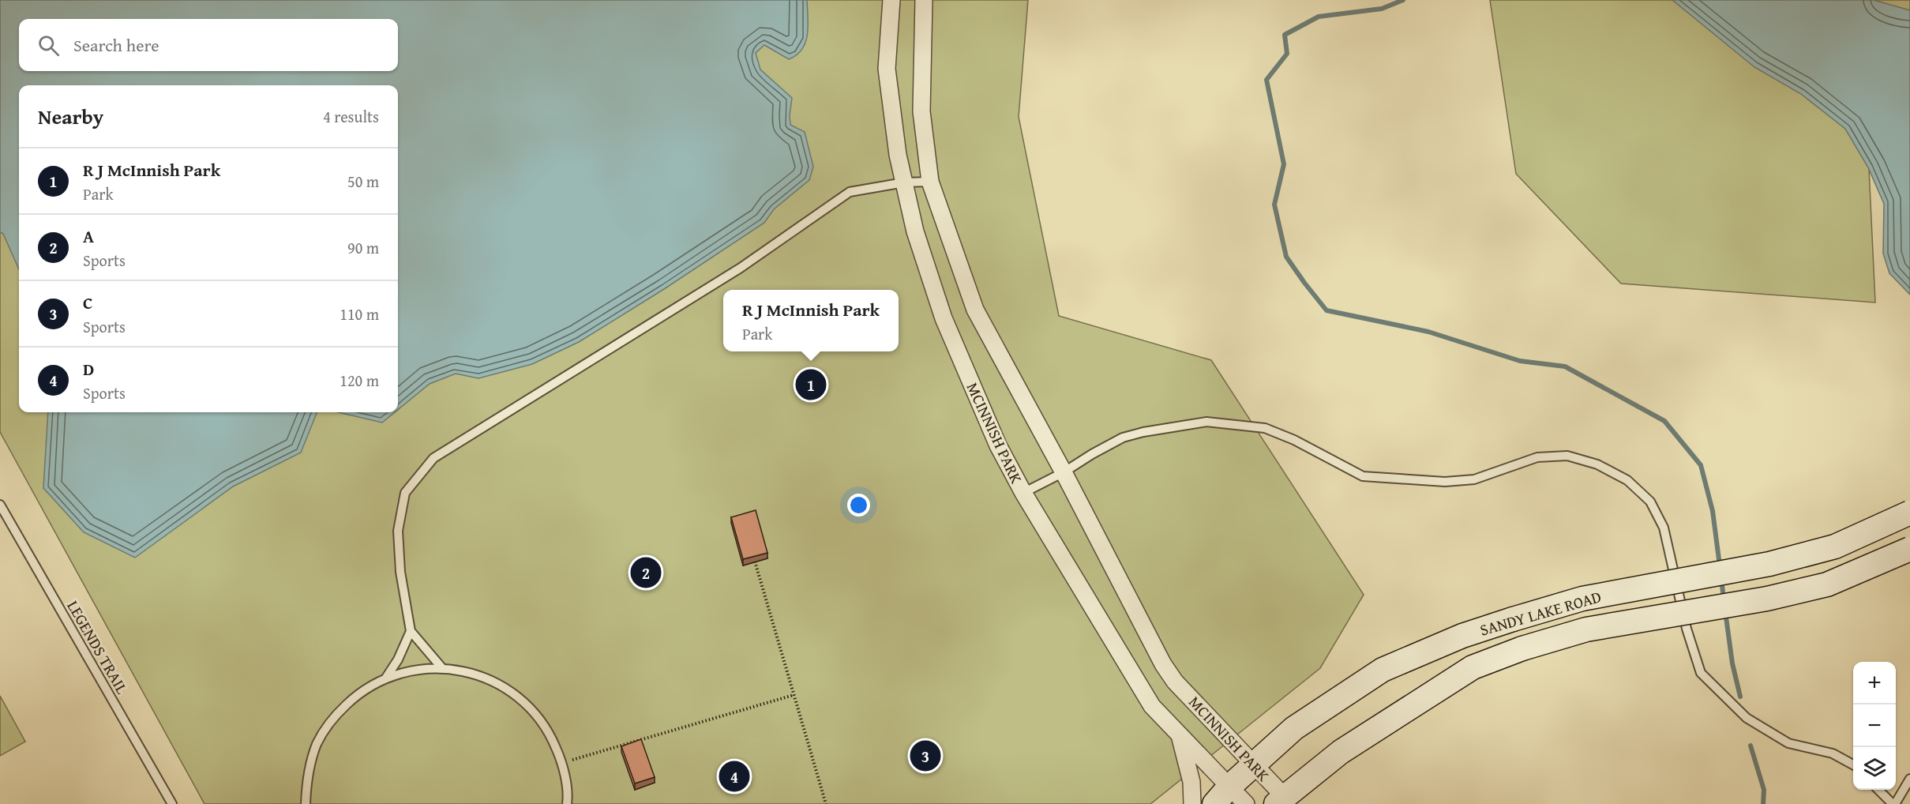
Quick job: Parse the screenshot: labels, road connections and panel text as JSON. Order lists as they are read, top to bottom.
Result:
{
  "streets": {
    "main road": ["SANDY LAKE ROAD"],
    "street": ["MCINNISH PARK"],
    "lane": ["LEGENDS TRAIL"]
  },
  "crossings": [
    ["MCINNISH PARK", "SANDY LAKE ROAD"]
  ],
  "page": {
    "search": "Search here",
    "heading": ["Nearby", "4 results"],
    "list": [
      {
        "mark": "1",
        "name": "R J McInnish Park",
        "note": "Park",
        "value": "50 m"
      },
      {
        "mark": "2",
        "name": "A",
        "note": "Sports",
        "value": "90 m"
      },
      {
        "mark": "3",
        "name": "C",
        "note": "Sports",
        "value": "110 m"
      },
      {
        "mark": "4",
        "name": "D",
        "note": "Sports",
        "value": "120 m"
      }
    ],
    "popup": ["R J McInnish Park", "Park"],
    "pins": [
      "1",
      "2",
      "3",
      "4"
    ],
    "map_buttons": ["+", "−"]
  }
}
